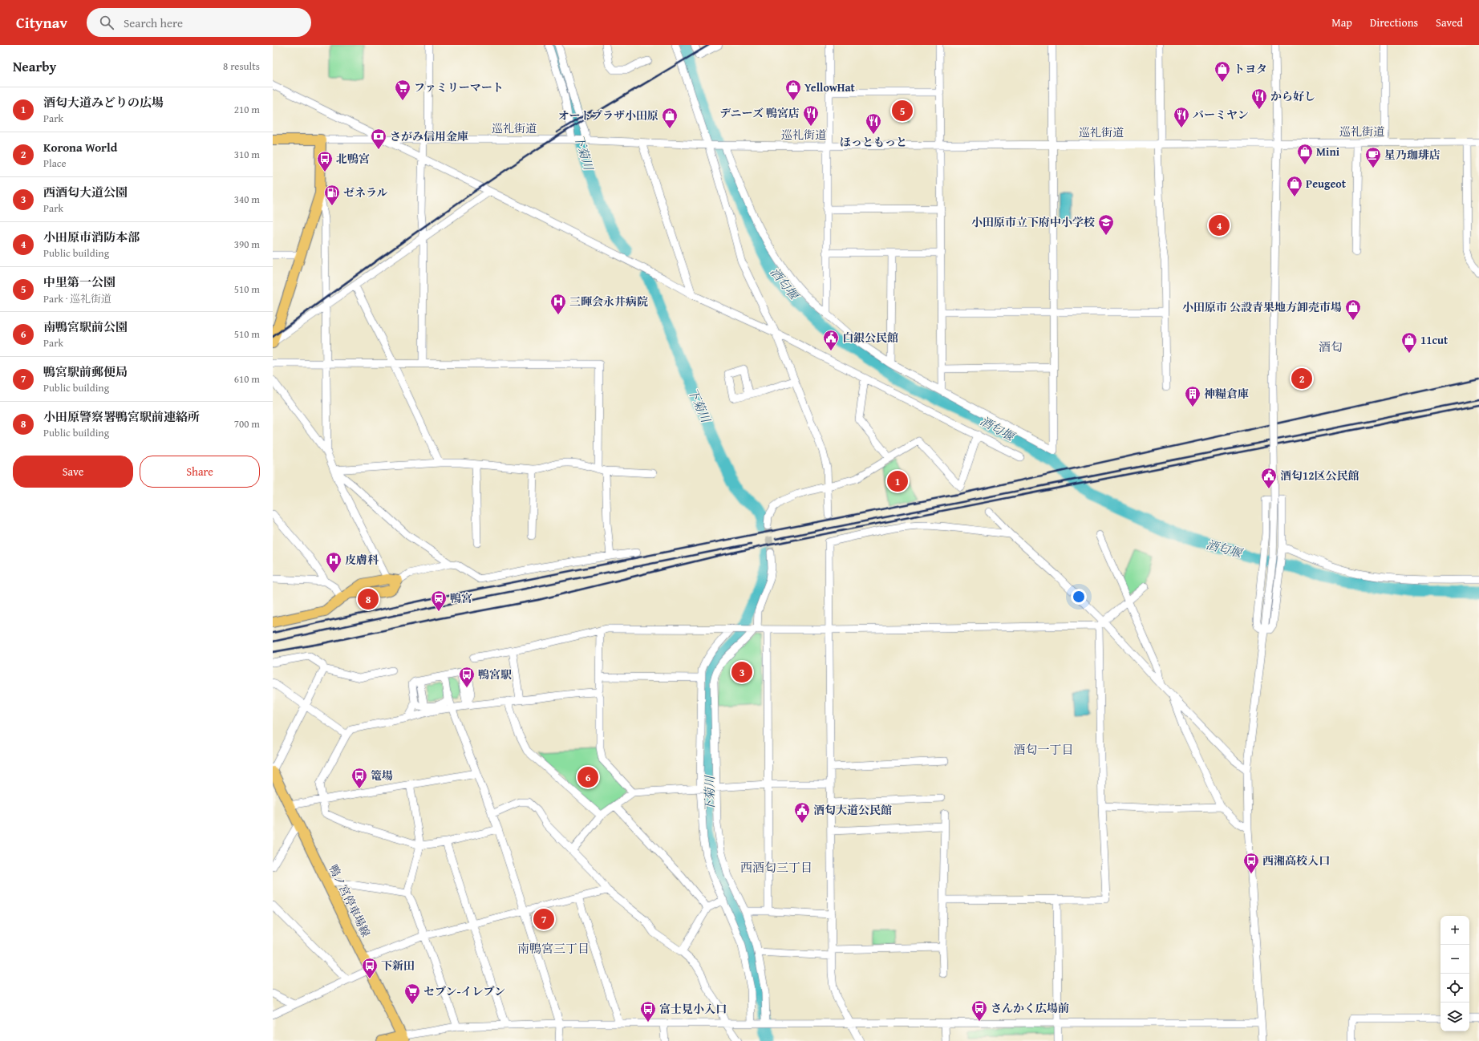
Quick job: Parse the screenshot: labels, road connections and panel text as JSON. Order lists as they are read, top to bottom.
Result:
{
  "streets": {
    "main road": ["鴨ノ宮停車場線"],
    "street": ["巡礼街道"]
  },
  "districts": [
    "酒匂",
    "酒匂一丁目",
    "西酒匂三丁目",
    "南鴨宮三丁目"
  ],
  "water": ["下菊川", "酒匂堰"],
  "places": {
    "shop": [
      "トヨタ",
      "YellowHat",
      "オートプラザ小田原",
      "Mini",
      "Peugeot",
      "小田原市 公設青果地方卸売市場",
      "11cut"
    ],
    "supermarket": ["ファミリーマート", "セブン-イレブン"],
    "restaurant": [
      "から好し",
      "デニーズ 鴨宮店",
      "バーミヤン",
      "ほっともっと"
    ],
    "bank": ["さがみ信用金庫"],
    "cafe": ["星乃珈琲店"],
    "bus stop": [
      "北鴨宮",
      "鴨宮駅",
      "篭場",
      "西湘高校入口",
      "下新田",
      "さんかく広場前",
      "富士見小入口"
    ],
    "fuel station": ["ゼネラル"],
    "school or university": ["小田原市立下府中小学校"],
    "hospital": ["三暉会永井病院", "皮膚科"],
    "public building": ["白銀公民館", "酒匂12区公民館", "酒匂大道公民館"],
    "building": ["神糧倉庫"],
    "station": ["鴨宮"]
  },
  "page": {
    "header": "Citynav",
    "search": "Search here",
    "nav": ["Map", "Directions", "Saved"],
    "heading": ["Nearby", "8 results"],
    "list": [
      {
        "mark": "1",
        "name": "酒匂大道みどりの広場",
        "note": "Park",
        "value": "210 m"
      },
      {
        "mark": "2",
        "name": "Korona World",
        "note": "Place",
        "value": "310 m"
      },
      {
        "mark": "3",
        "name": "西酒匂大道公園",
        "note": "Park",
        "value": "340 m"
      },
      {
        "mark": "4",
        "name": "小田原市消防本部",
        "note": "Public building",
        "value": "390 m"
      },
      {
        "mark": "5",
        "name": "中里第一公園",
        "note": "Park · 巡礼街道",
        "value": "510 m"
      },
      {
        "mark": "6",
        "name": "南鴨宮駅前公園",
        "note": "Park",
        "value": "510 m"
      },
      {
        "mark": "7",
        "name": "鴨宮駅前郵便局",
        "note": "Public building",
        "value": "610 m"
      },
      {
        "mark": "8",
        "name": "小田原警察署鴨宮駅前連絡所",
        "note": "Public building",
        "value": "700 m"
      }
    ],
    "pins": [
      "5",
      "4",
      "2",
      "1",
      "8",
      "3",
      "6",
      "7"
    ],
    "buttons": ["Save", "Share"],
    "map_buttons": ["+", "−"]
  }
}
